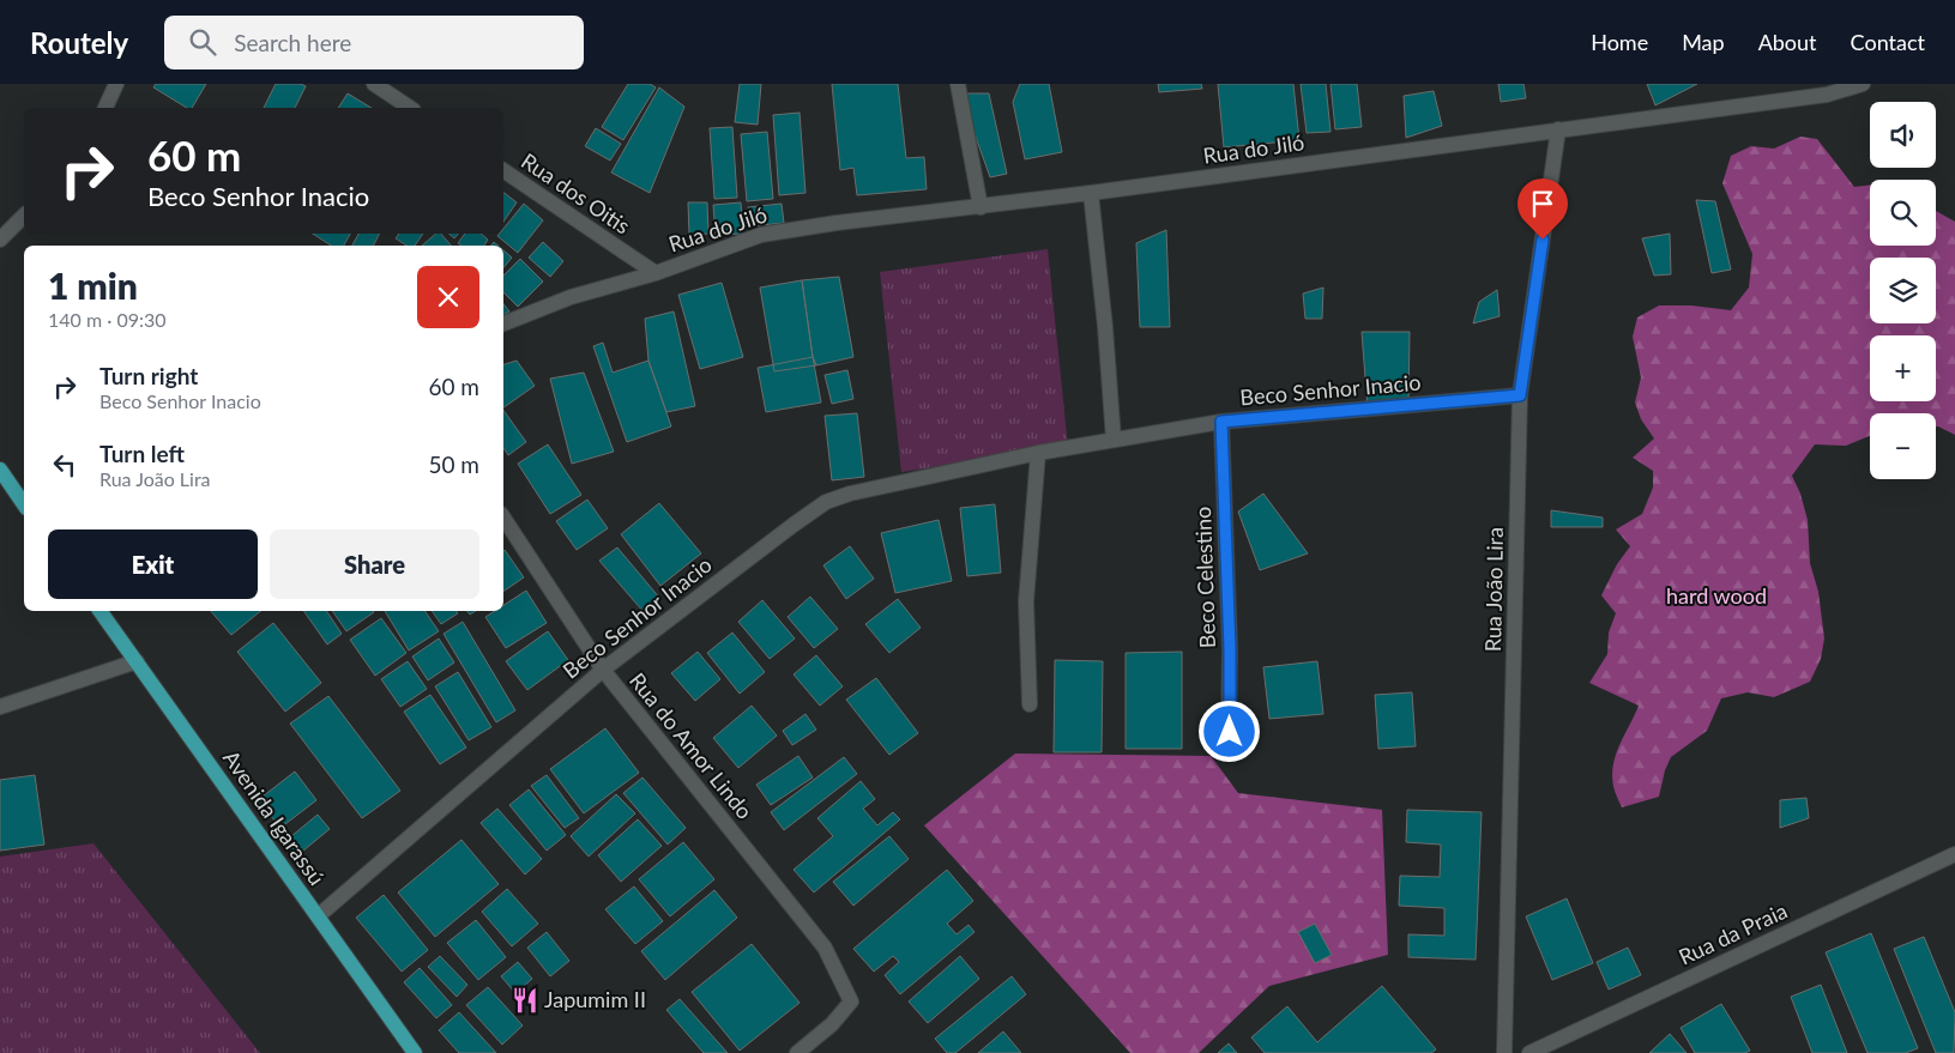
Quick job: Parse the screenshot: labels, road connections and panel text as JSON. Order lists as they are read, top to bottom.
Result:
{
  "streets": {
    "main road": ["Avenida Igarassú"],
    "street": [
      "Rua do Jiló",
      "Rua dos Oitis",
      "Beco Senhor Inacio",
      "Beco Celestino",
      "Rua João Lira",
      "Rua do Amor Lindo",
      "Rua da Praia"
    ]
  },
  "crossings": [
    ["Rua do Jiló", "Rua dos Oitis"],
    ["Rua do Jiló", "Rua João Lira"],
    ["Beco Senhor Inacio", "Beco Celestino"],
    ["Beco Senhor Inacio", "Rua João Lira"],
    ["Beco Senhor Inacio", "Rua do Amor Lindo"],
    ["Beco Senhor Inacio", "Avenida Igarassú"]
  ],
  "parks": ["hard wood"],
  "places": {
    "restaurant": ["Japumim II"]
  },
  "page": {
    "header": "Routely",
    "search": "Search here",
    "nav": [
      "Home",
      "Map",
      "About",
      "Contact"
    ],
    "map_buttons": ["+", "−"],
    "turn": ["60 m", "Beco Senhor Inacio"],
    "heading": ["1 min", "140 m · 09:30"],
    "list": [
      {
        "name": "Turn right",
        "note": "Beco Senhor Inacio",
        "value": "60 m"
      },
      {
        "name": "Turn left",
        "note": "Rua João Lira",
        "value": "50 m"
      }
    ],
    "buttons": ["Exit", "Share"]
  }
}
